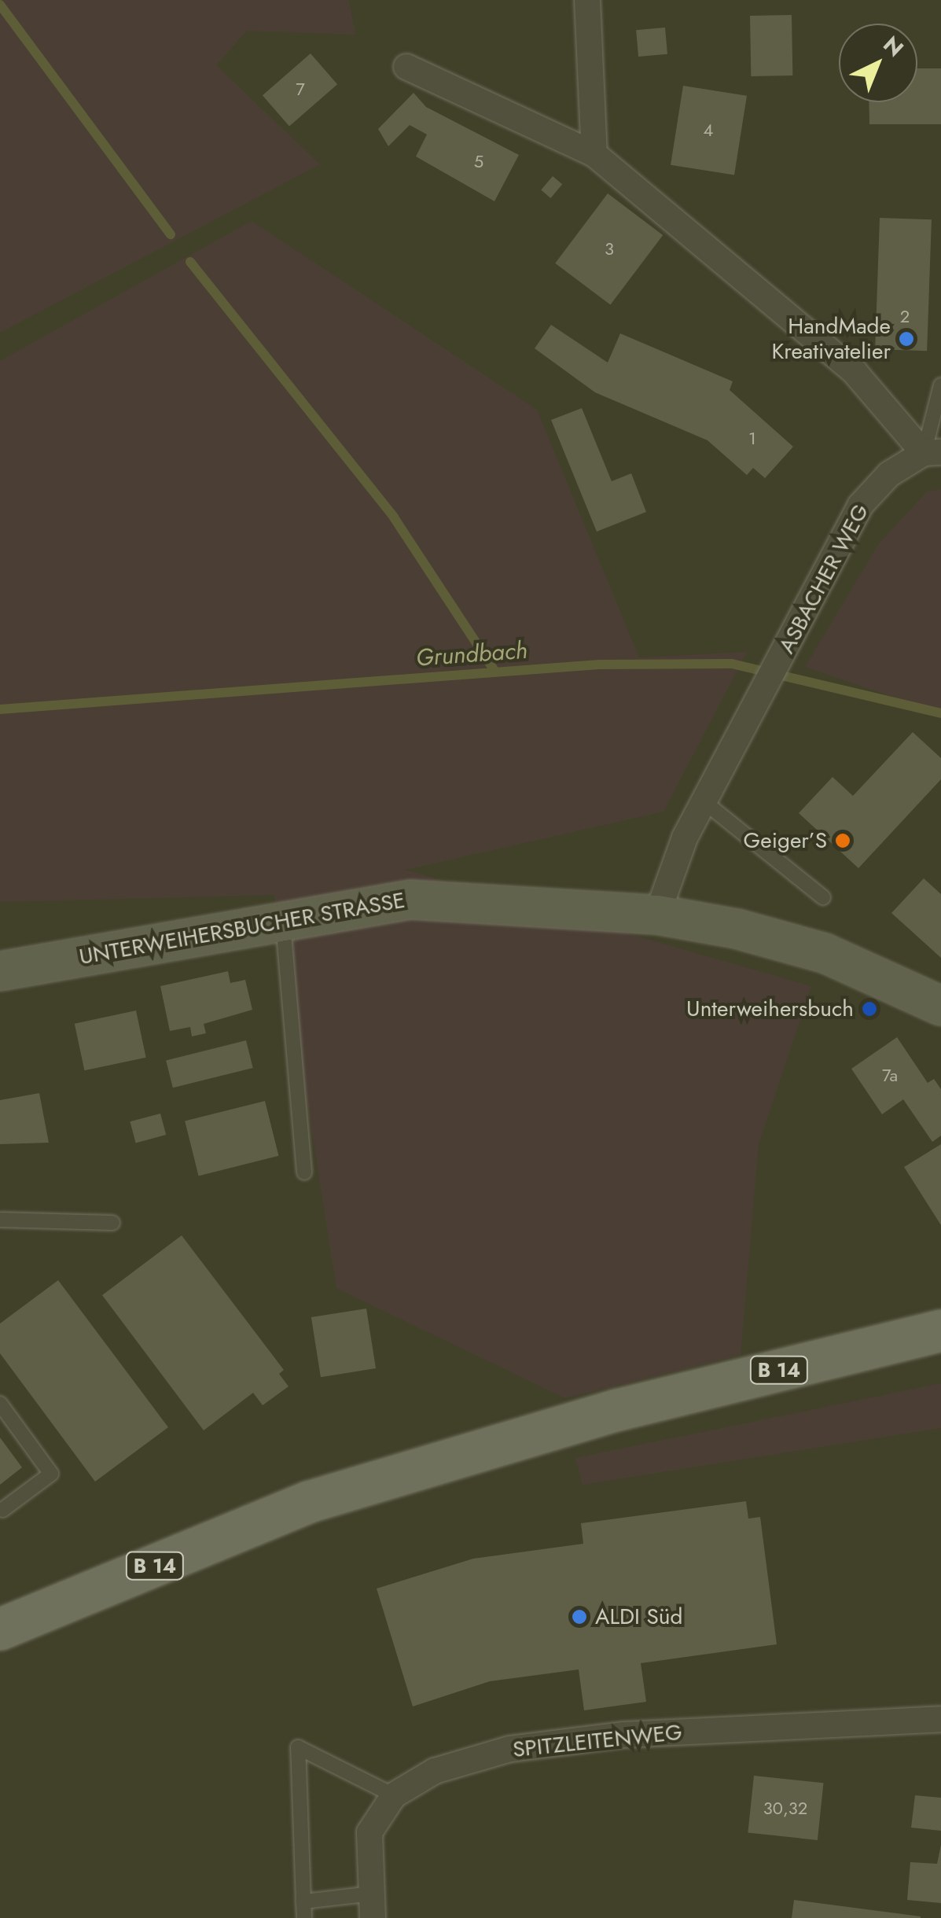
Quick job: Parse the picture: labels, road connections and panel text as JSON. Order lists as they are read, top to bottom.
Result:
{
  "streets": {
    "main road": ["B 14"],
    "street": ["ASBACHER WEG", "UNTERWEIHERSBUCHER STRASSE", "SPITZLEITENWEG"]
  },
  "crossings": [
    ["ASBACHER WEG", "UNTERWEIHERSBUCHER STRASSE"]
  ],
  "water": ["Grundbach"],
  "places": [
    "HandMade Kreativatelier",
    "Geiger’S",
    "Unterweihersbuch",
    "ALDI Süd"
  ],
  "house_numbers": [
    "7",
    "4",
    "5",
    "3",
    "2",
    "1",
    "7a",
    "30,32"
  ],
  "north": "top right"
}
